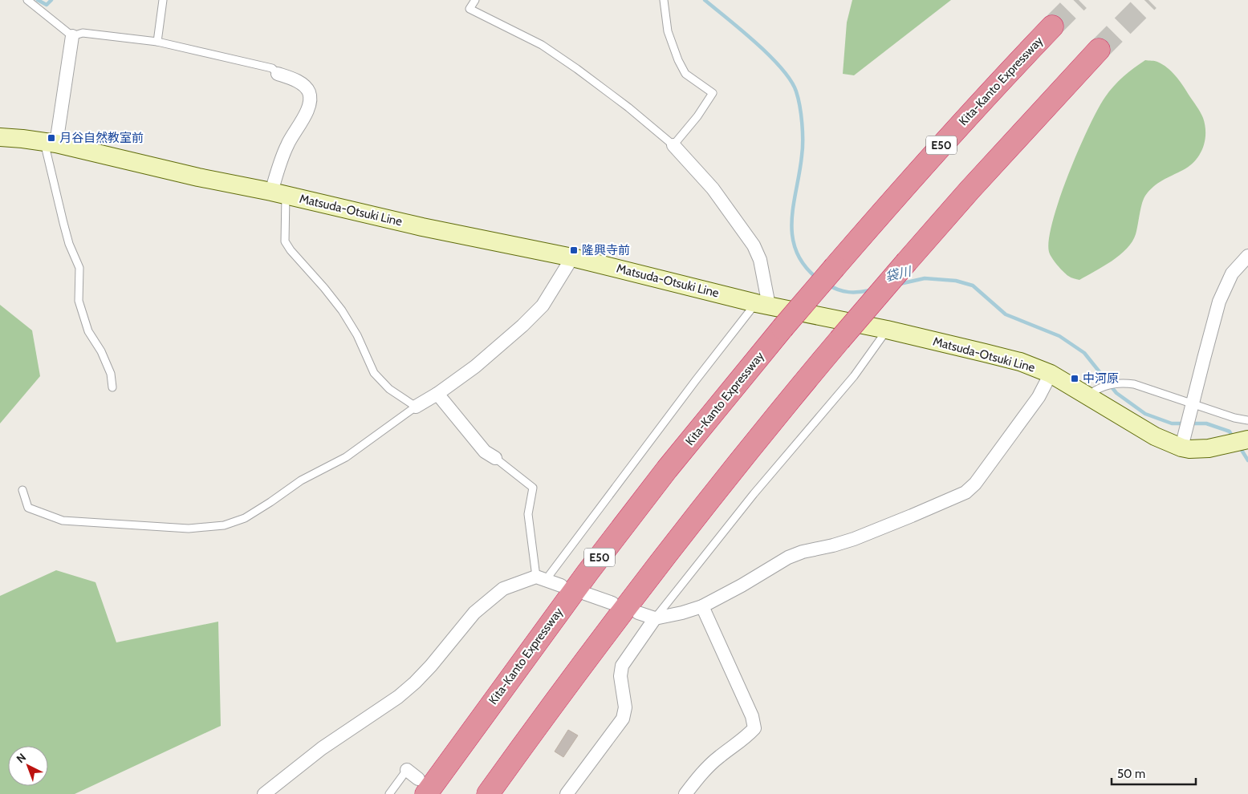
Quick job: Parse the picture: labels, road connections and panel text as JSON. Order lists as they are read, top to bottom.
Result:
{
  "streets": {
    "highway": ["Kita-Kanto Expressway", "E50"],
    "main road": ["Matsuda-Otsuki Line"]
  },
  "water": ["袋川"],
  "places": {
    "transit": ["月谷自然教室前", "隆興寺前", "中河原"]
  },
  "scale_bar": "50 m",
  "north": "top left"
}
